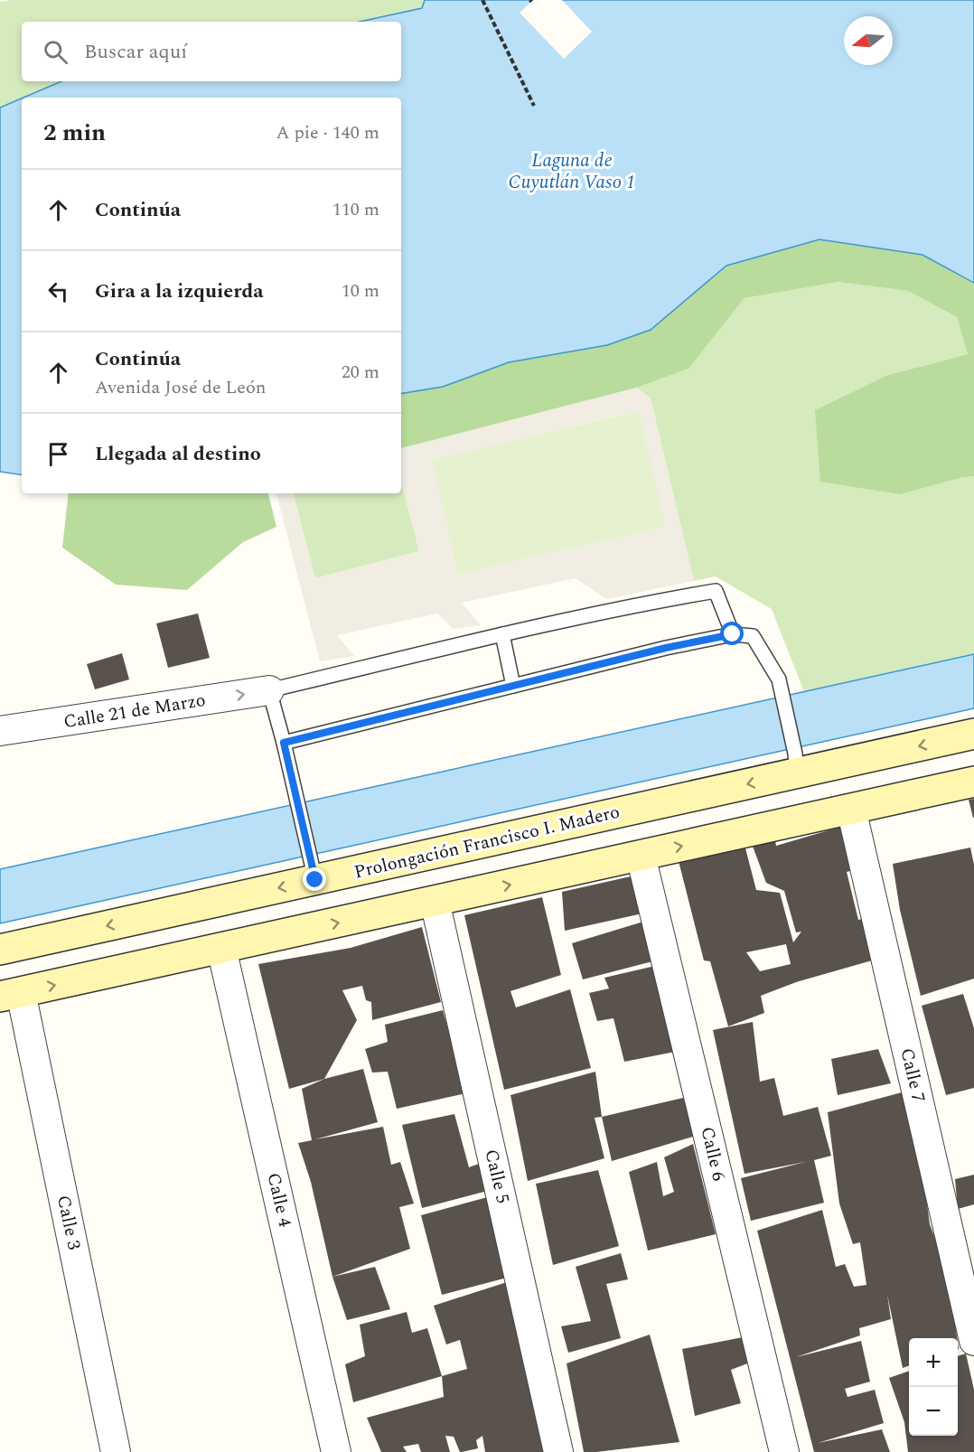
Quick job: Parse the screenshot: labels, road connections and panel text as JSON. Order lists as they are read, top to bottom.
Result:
{
  "streets": {
    "street": [
      "Calle 21 de Marzo",
      "Prolongación Francisco I. Madero",
      "Calle 7",
      "Calle 6",
      "Calle 5",
      "Calle 4",
      "Calle 3"
    ]
  },
  "water": ["Laguna de Cuyutlán Vaso 1"],
  "north": "left",
  "page": {
    "search": "Buscar aquí",
    "heading": ["2 min", "A pie · 140 m"],
    "list": [
      ["Continúa", "110 m"],
      ["Gira a la izquierda", "10 m"],
      ["Continúa", "Avenida José de León", "20 m"],
      "Llegada al destino"
    ],
    "map_buttons": ["+", "−"]
  }
}
